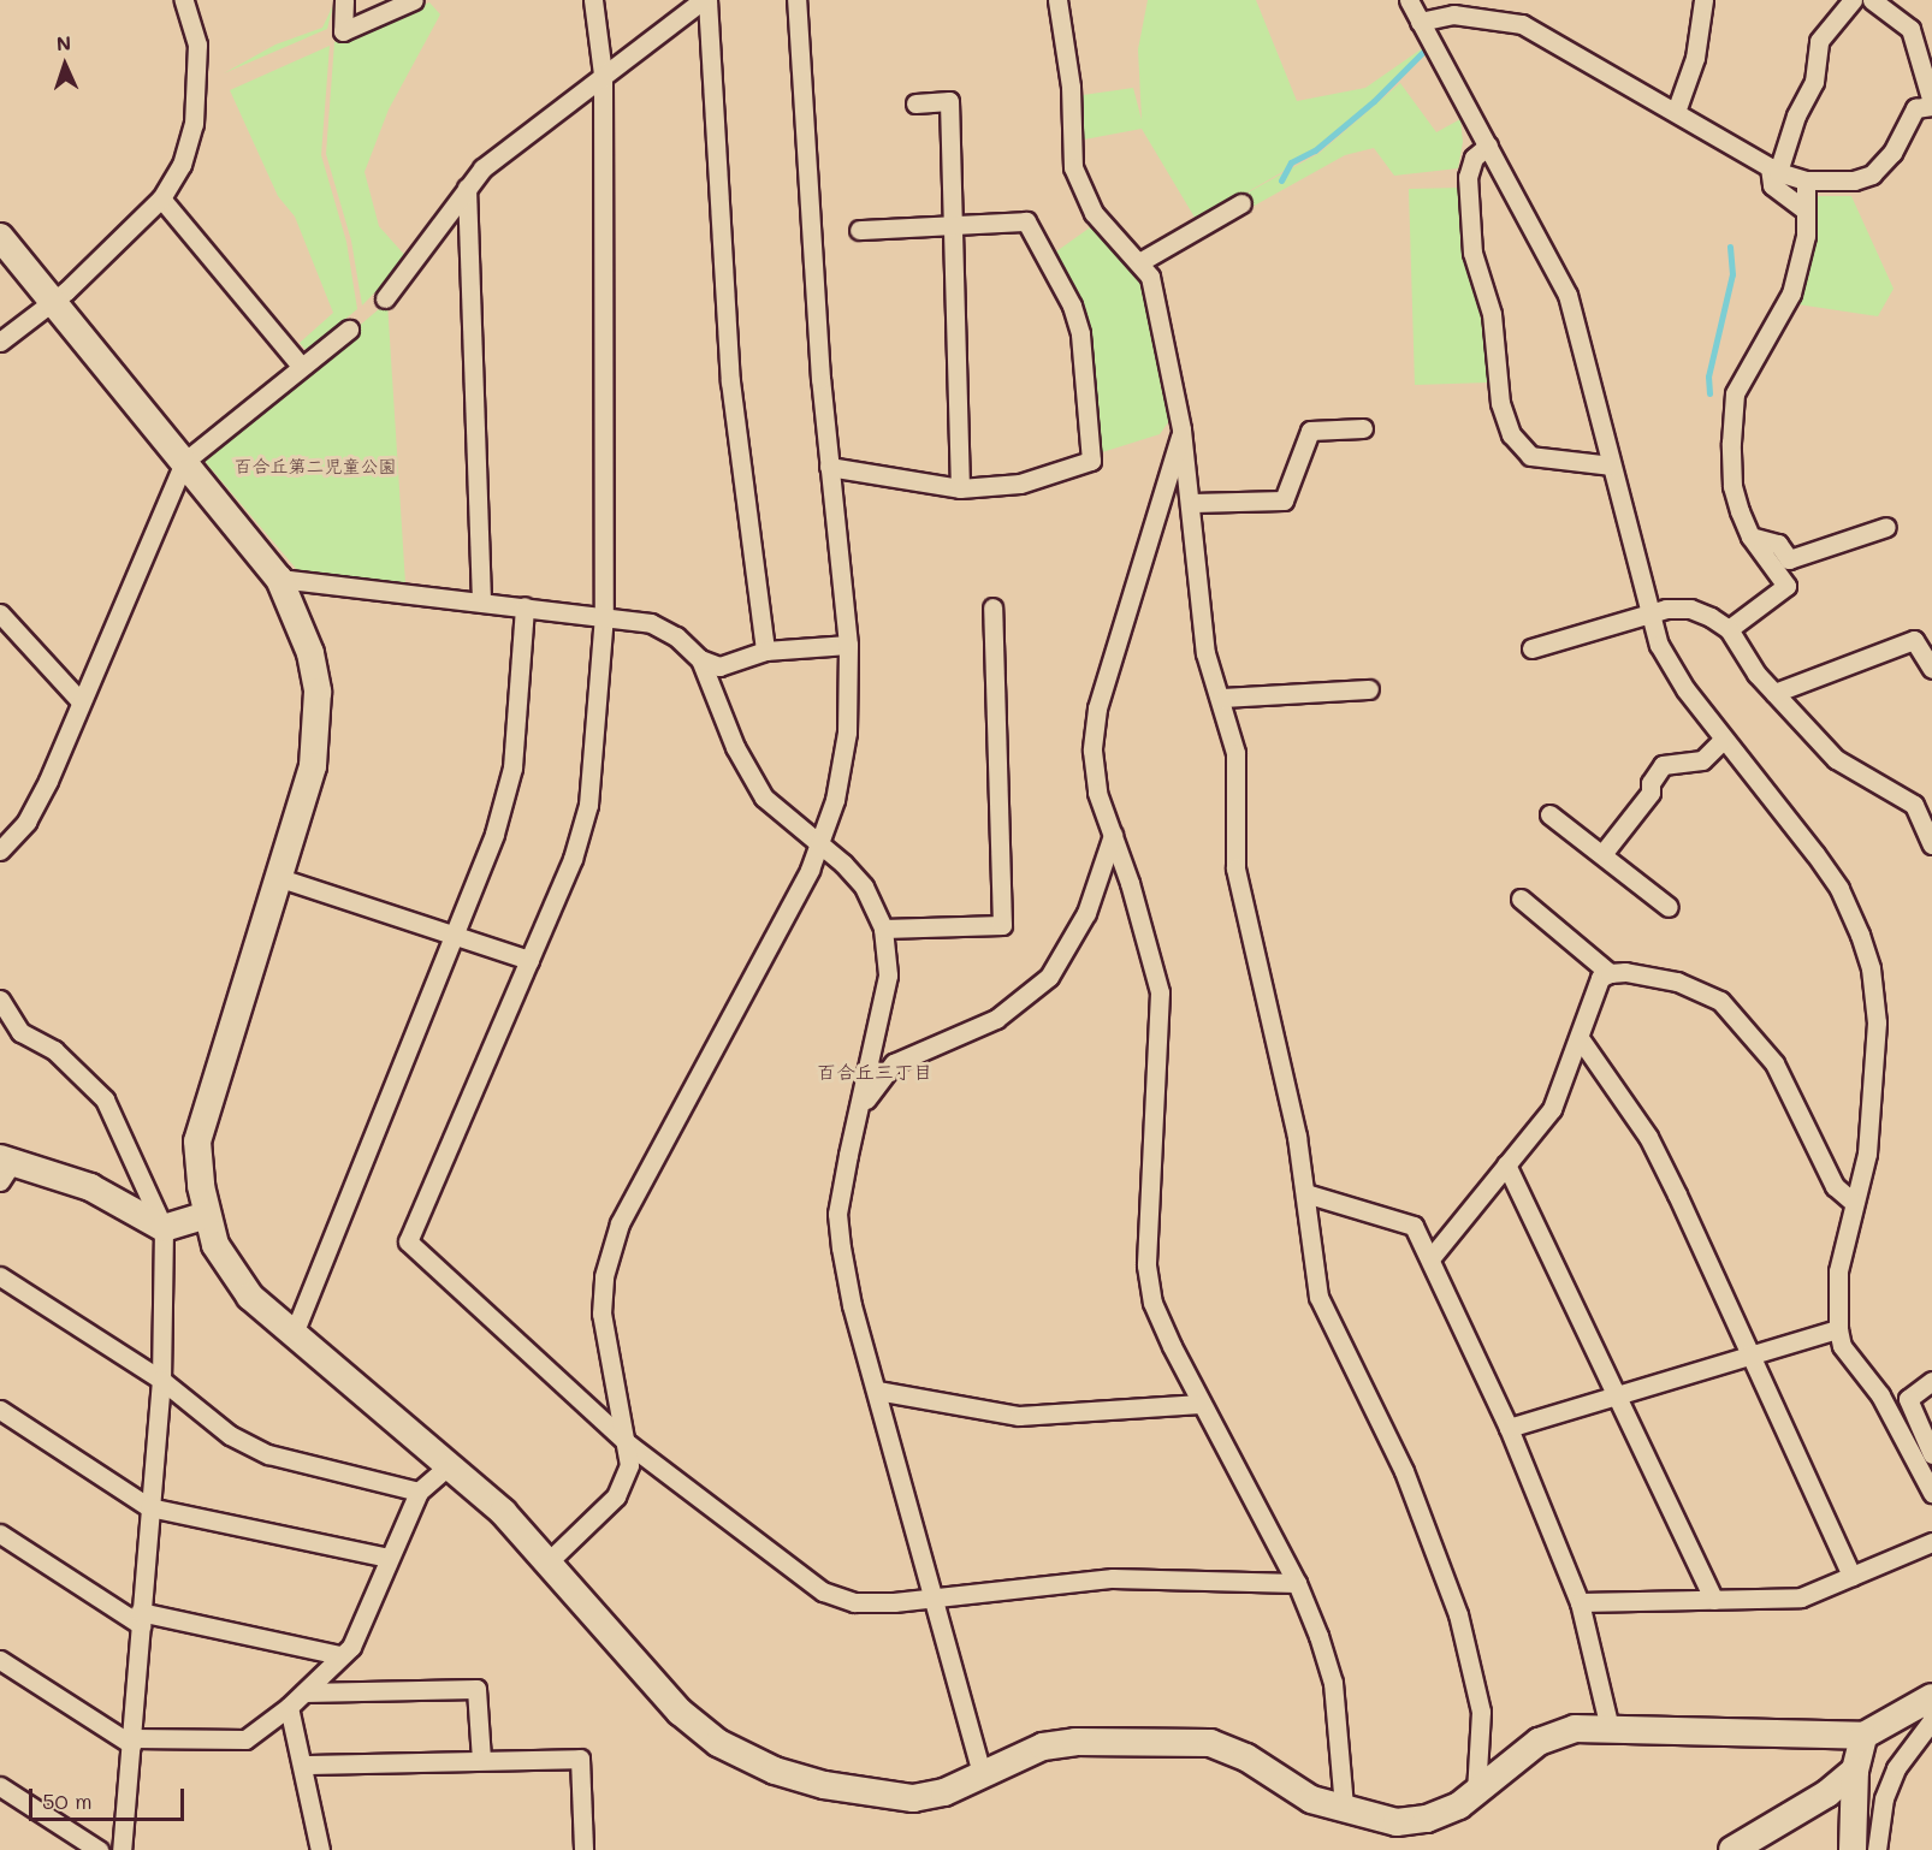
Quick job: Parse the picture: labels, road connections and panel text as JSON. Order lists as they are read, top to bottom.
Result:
{
  "districts": ["百合丘三丁目"],
  "parks": ["百合丘第二児童公園"],
  "scale_bar": "50 m",
  "north": "top"
}
